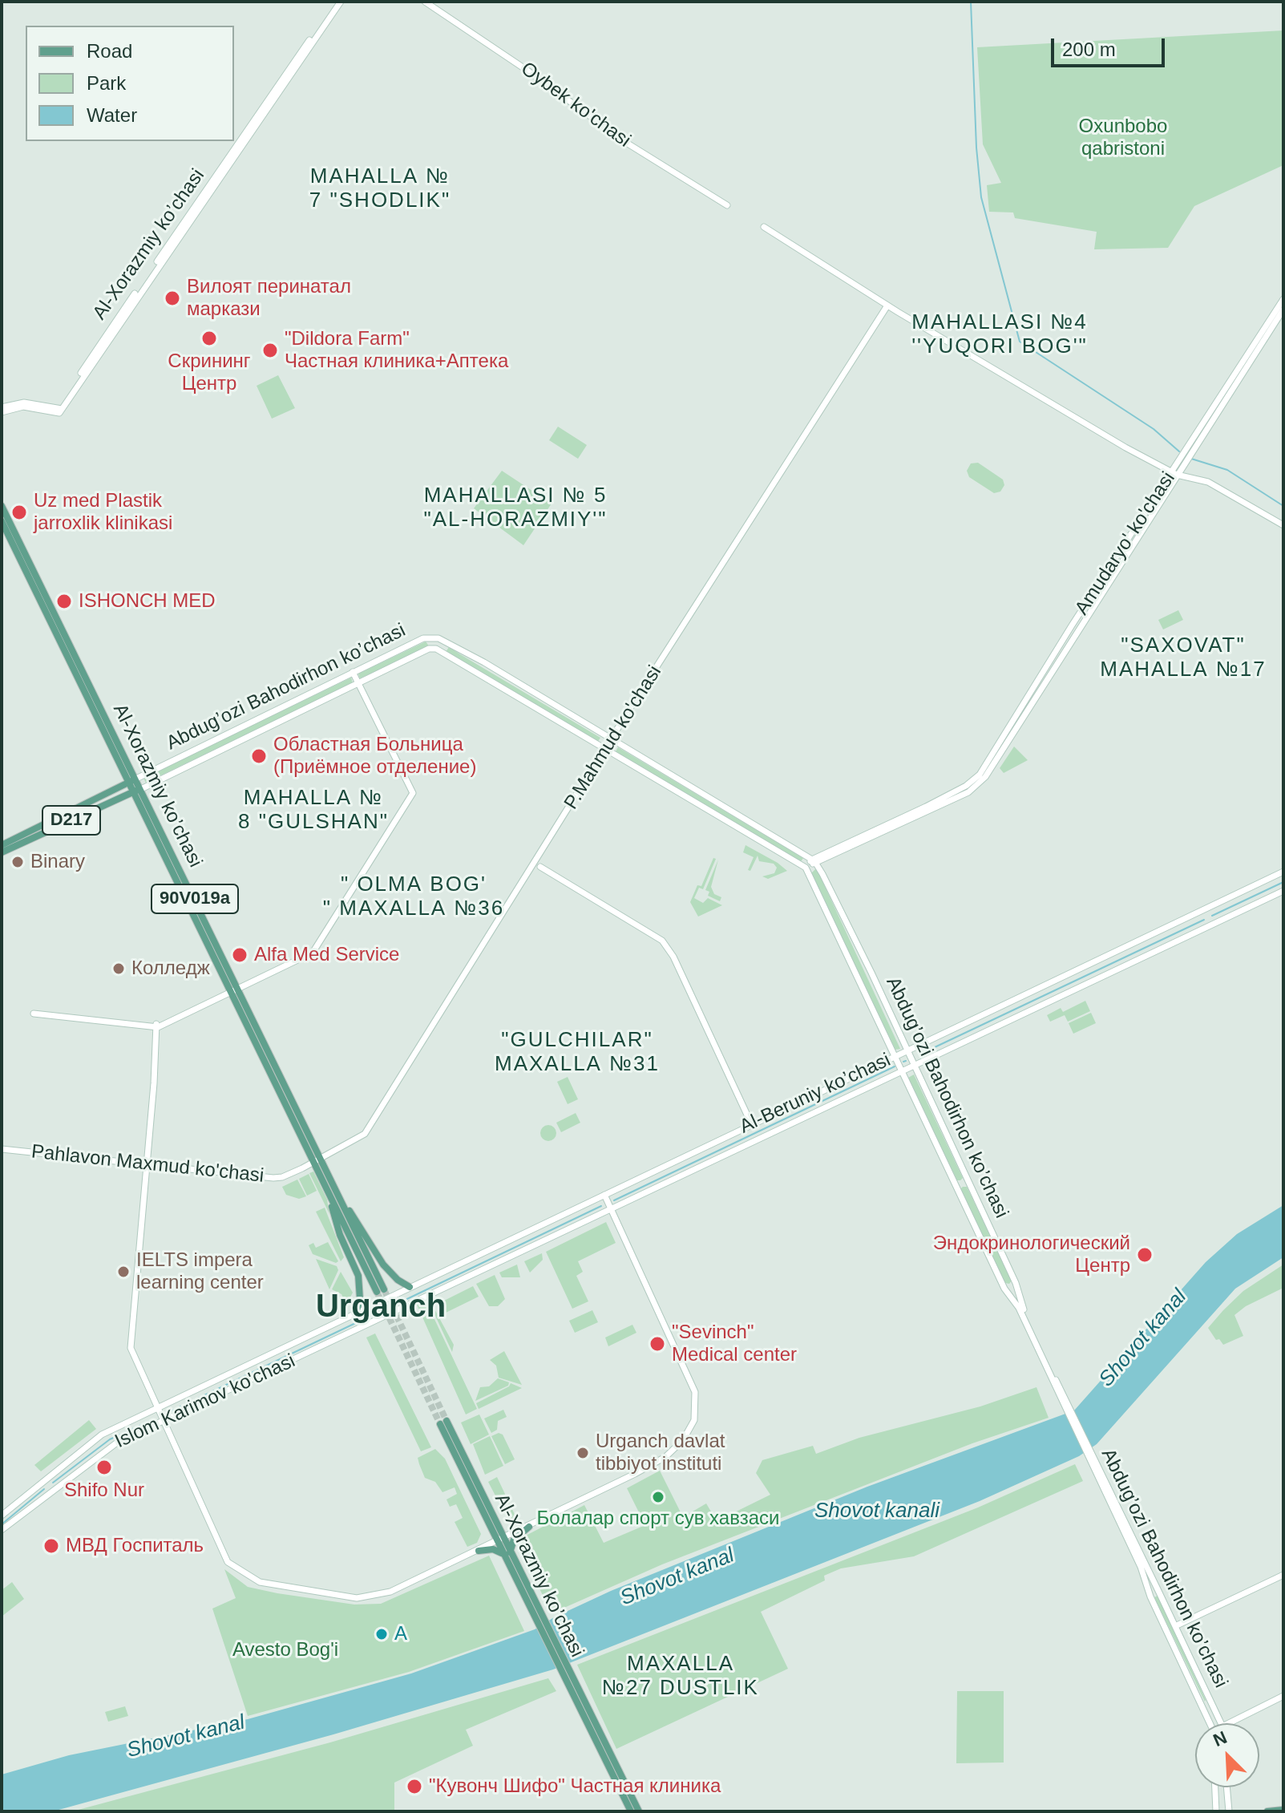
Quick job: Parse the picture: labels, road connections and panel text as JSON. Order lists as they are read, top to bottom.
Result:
{
  "streets": {
    "main road": [
      "Oybek ko'chasi",
      "Al-Xorazmiy ko’chasi",
      "Amudaryo' ko'chasi",
      "Abdug’ozi Bahodirhon ko’chasi",
      "P.Mahmud ko'chasi",
      "D217",
      "90V019a",
      "Al-Beruniy ko’chasi",
      "Pahlavon Maxmud ko'chasi",
      "Islom Karimov ko'chasi"
    ]
  },
  "crossings": [
    ["Al-Xorazmiy ko’chasi", "Abdug’ozi Bahodirhon ko’chasi"],
    ["Al-Xorazmiy ko’chasi", "P.Mahmud ko'chasi"],
    ["Al-Xorazmiy ko’chasi", "Pahlavon Maxmud ko'chasi"],
    ["Amudaryo' ko'chasi", "Abdug’ozi Bahodirhon ko’chasi"],
    ["Abdug’ozi Bahodirhon ko’chasi", "P.Mahmud ko'chasi"],
    ["Abdug’ozi Bahodirhon ko’chasi", "Al-Beruniy ko’chasi"],
    ["P.Mahmud ko'chasi", "Pahlavon Maxmud ko'chasi"],
    ["Al-Beruniy ko’chasi", "Islom Karimov ko'chasi"]
  ],
  "districts": [
    "MAHALLA № 7 \"SHODLIK\"",
    "MAHALLASI №4 ''YUQORI BOG'\"",
    "MAHALLASI № 5 \"АL-HORAZMIY'\"",
    "\"SAXOVAT\" MAHALLA №17",
    "MAHALLA № 8 \"GULSHAN\"",
    "\" OLMA BOG' \" MAXALLA №36",
    "\"GULCHILAR\" MAXALLA №31",
    "Urganch",
    "MAXALLA №27 DUSTLIK"
  ],
  "water": ["Shovot kanal", "Shovot kanali"],
  "parks": ["Oxunbobo qabristoni", "Avesto Bog'i"],
  "places": [
    "Вилоят перинатал маркази",
    "Скрининг Центр",
    "\"Dildora Farm\" Частная клиника+Аптека",
    "Uz med Plastik jarroxlik klinikasi",
    "ISHONCH MED",
    "Областная Больница (Приёмное отделение)",
    "Binary",
    "Alfa Med Service",
    "Колледж",
    "Эндокринологический Центр",
    "IELTS impera learning center",
    "\"Sevinch\" Medical center",
    "Urganch davlat tibbiyot instituti",
    "Shifo Nur",
    "Болалар спорт сув хавзаси",
    "МВД Госпиталь",
    "A",
    "\"Кувонч Шифо\" Частная клиника"
  ],
  "legend": ["Road", "Park", "Water"],
  "scale_bar": "200 m",
  "north": "top left"
}
